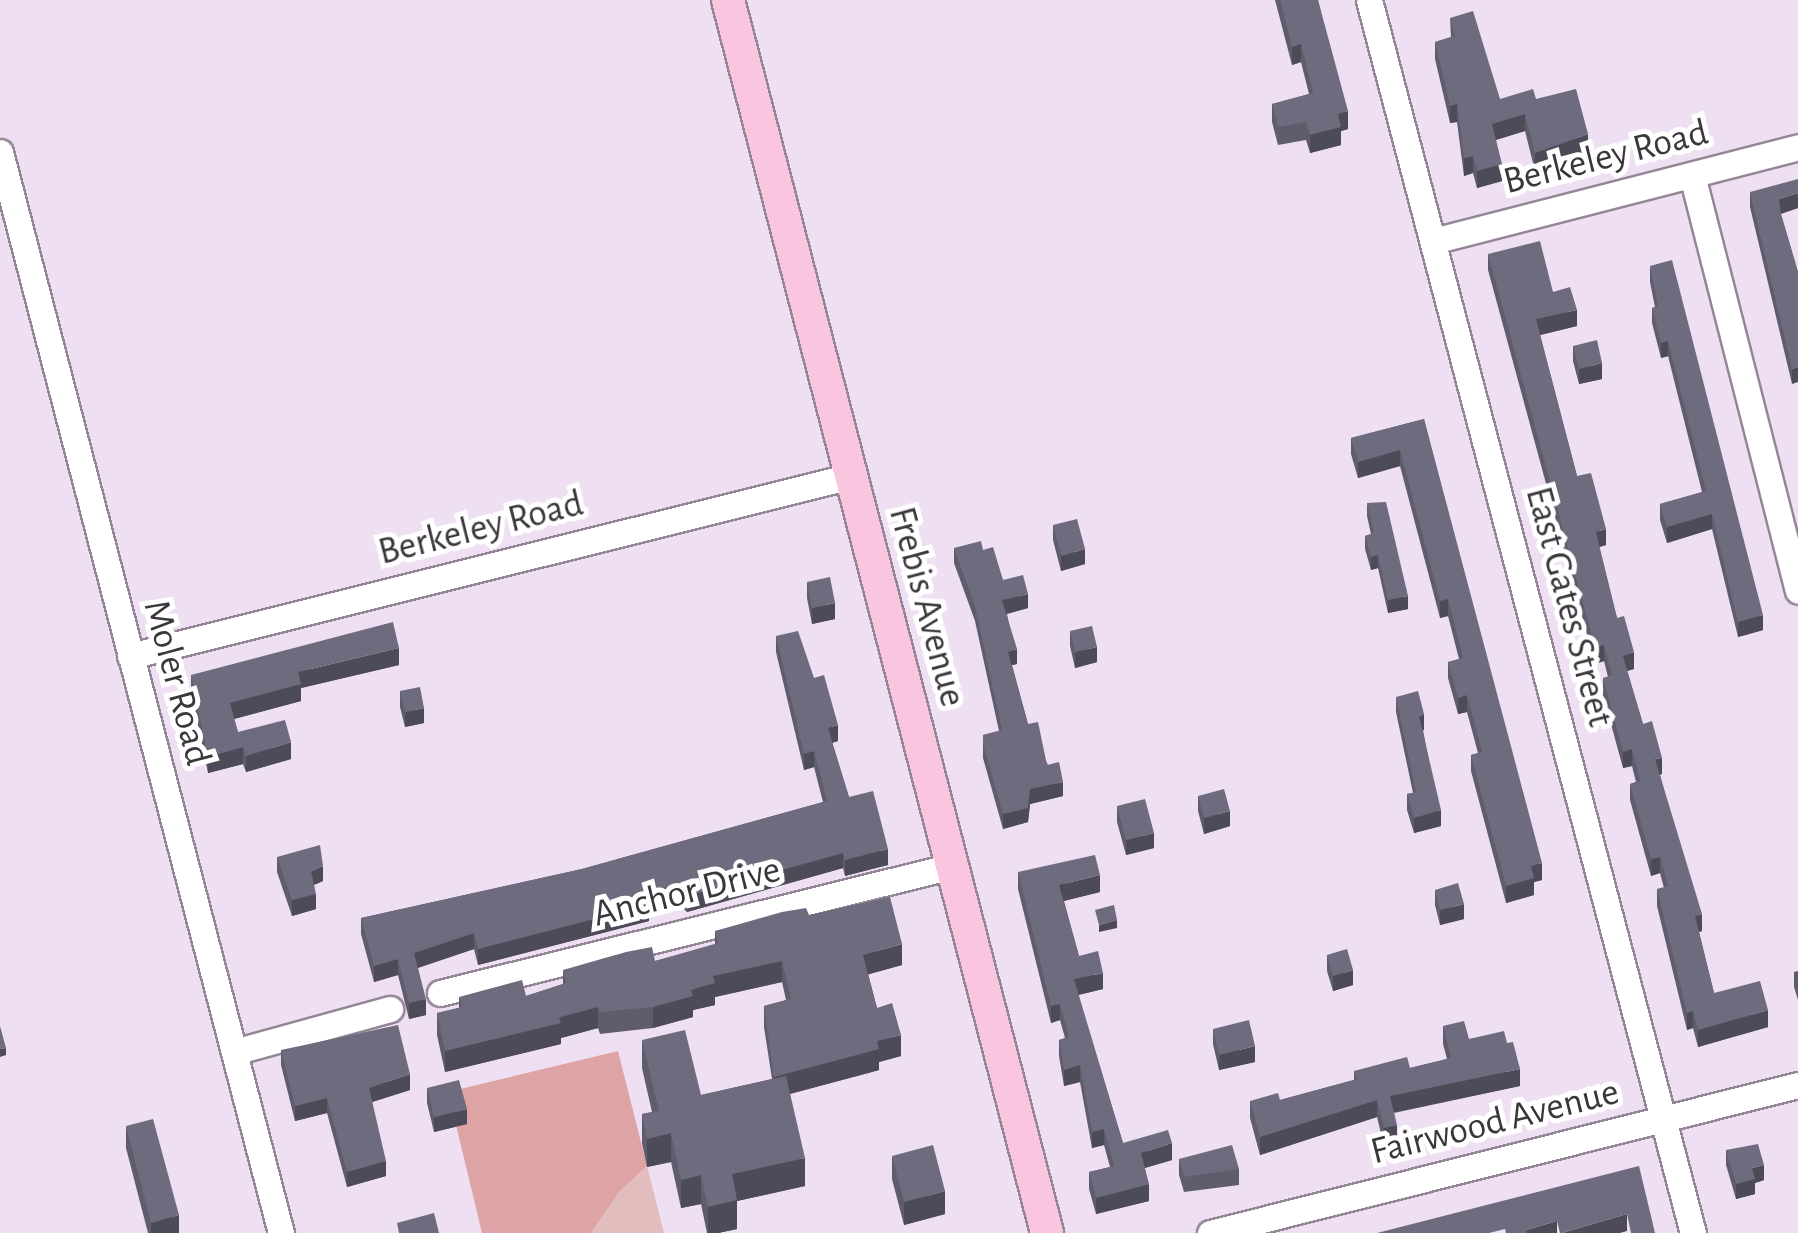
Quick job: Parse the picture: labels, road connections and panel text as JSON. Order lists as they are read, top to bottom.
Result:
{
  "streets": {
    "main road": ["Frebis Avenue"],
    "street": [
      "Berkeley Road",
      "East Gates Street",
      "Moler Road",
      "Anchor Drive",
      "Fairwood Avenue"
    ]
  },
  "crossings": [
    ["Berkeley Road", "Frebis Avenue"],
    ["Berkeley Road", "East Gates Street"],
    ["Berkeley Road", "Moler Road"],
    ["Frebis Avenue", "Anchor Drive"],
    ["East Gates Street", "Fairwood Avenue"]
  ]
}
